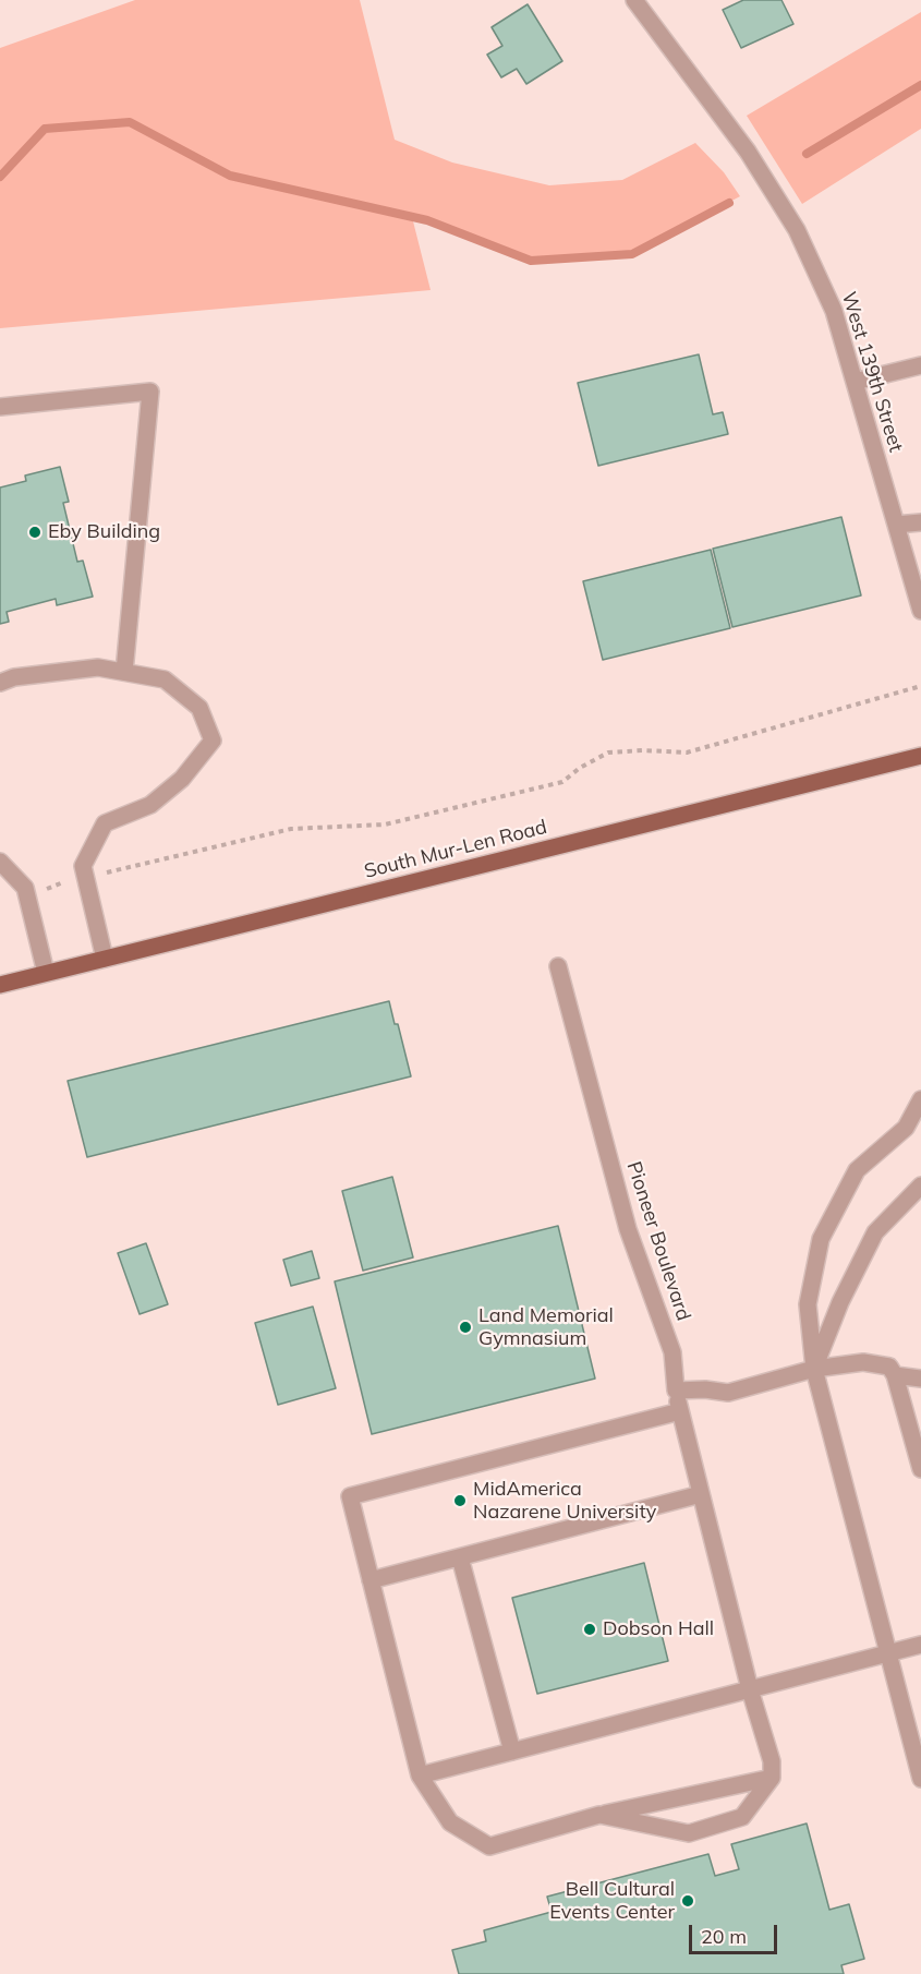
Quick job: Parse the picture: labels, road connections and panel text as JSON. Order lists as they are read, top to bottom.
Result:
{
  "streets": {
    "main road": ["South Mur-Len Road"],
    "street": ["West 139th Street", "Pioneer Boulevard"]
  },
  "places": [
    "Eby Building",
    "Land Memorial Gymnasium",
    "MidAmerica Nazarene University",
    "Dobson Hall",
    "Bell Cultural Events Center"
  ],
  "scale_bar": "20 m"
}
